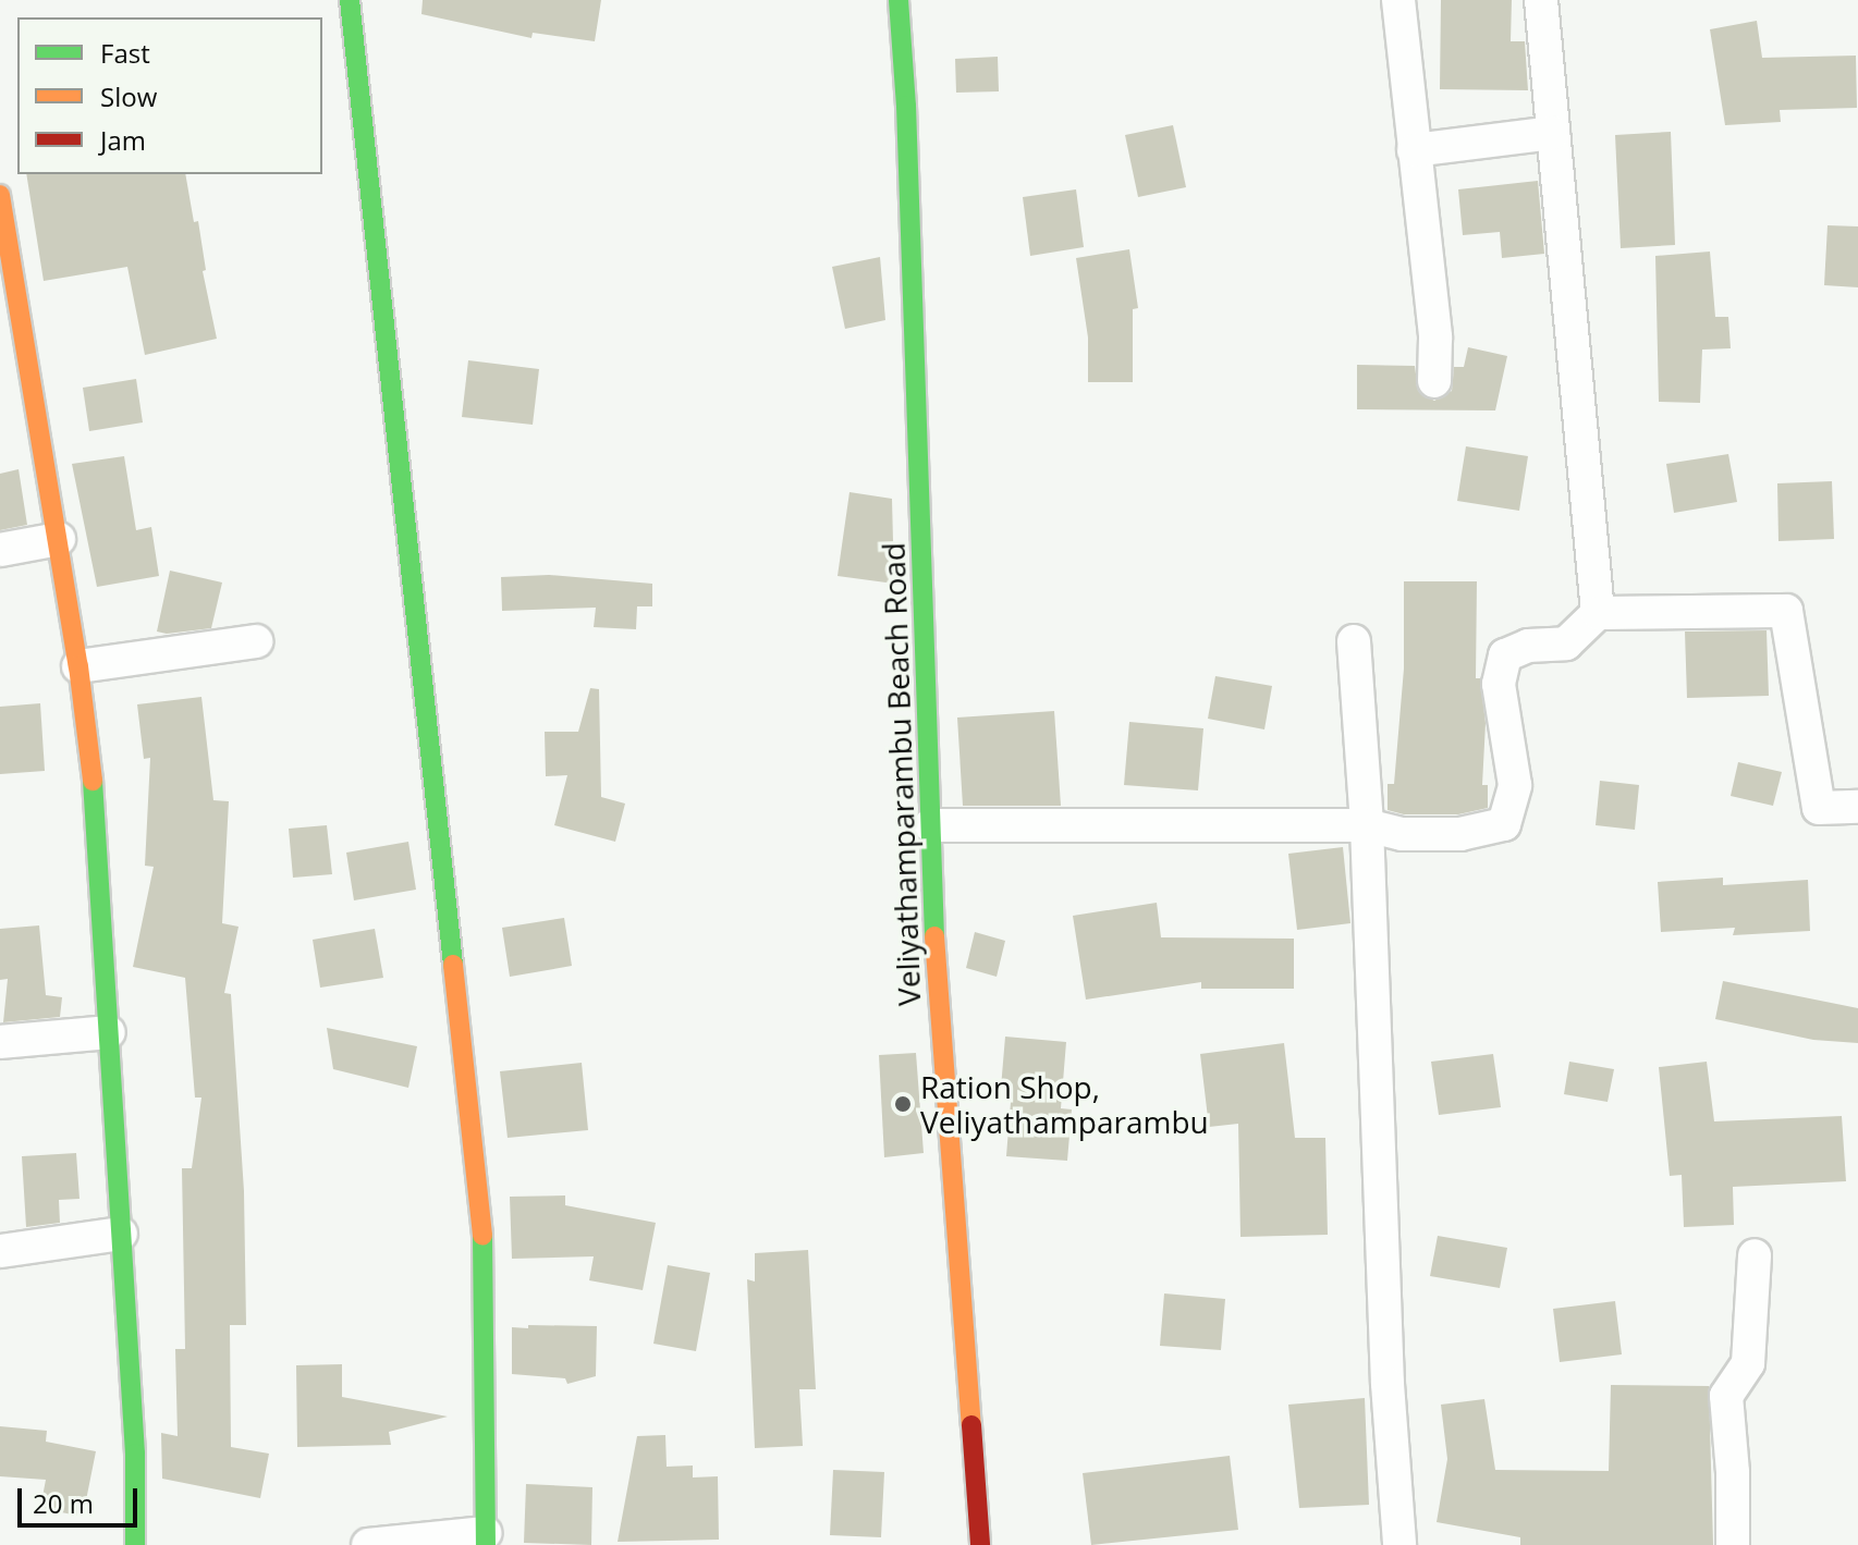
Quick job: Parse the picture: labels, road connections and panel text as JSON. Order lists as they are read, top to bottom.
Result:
{
  "streets": {
    "street": ["Veliyathamparambu Beach Road"]
  },
  "places": ["Ration Shop, Veliyathamparambu"],
  "legend": ["Fast", "Slow", "Jam"],
  "scale_bar": "20 m"
}
